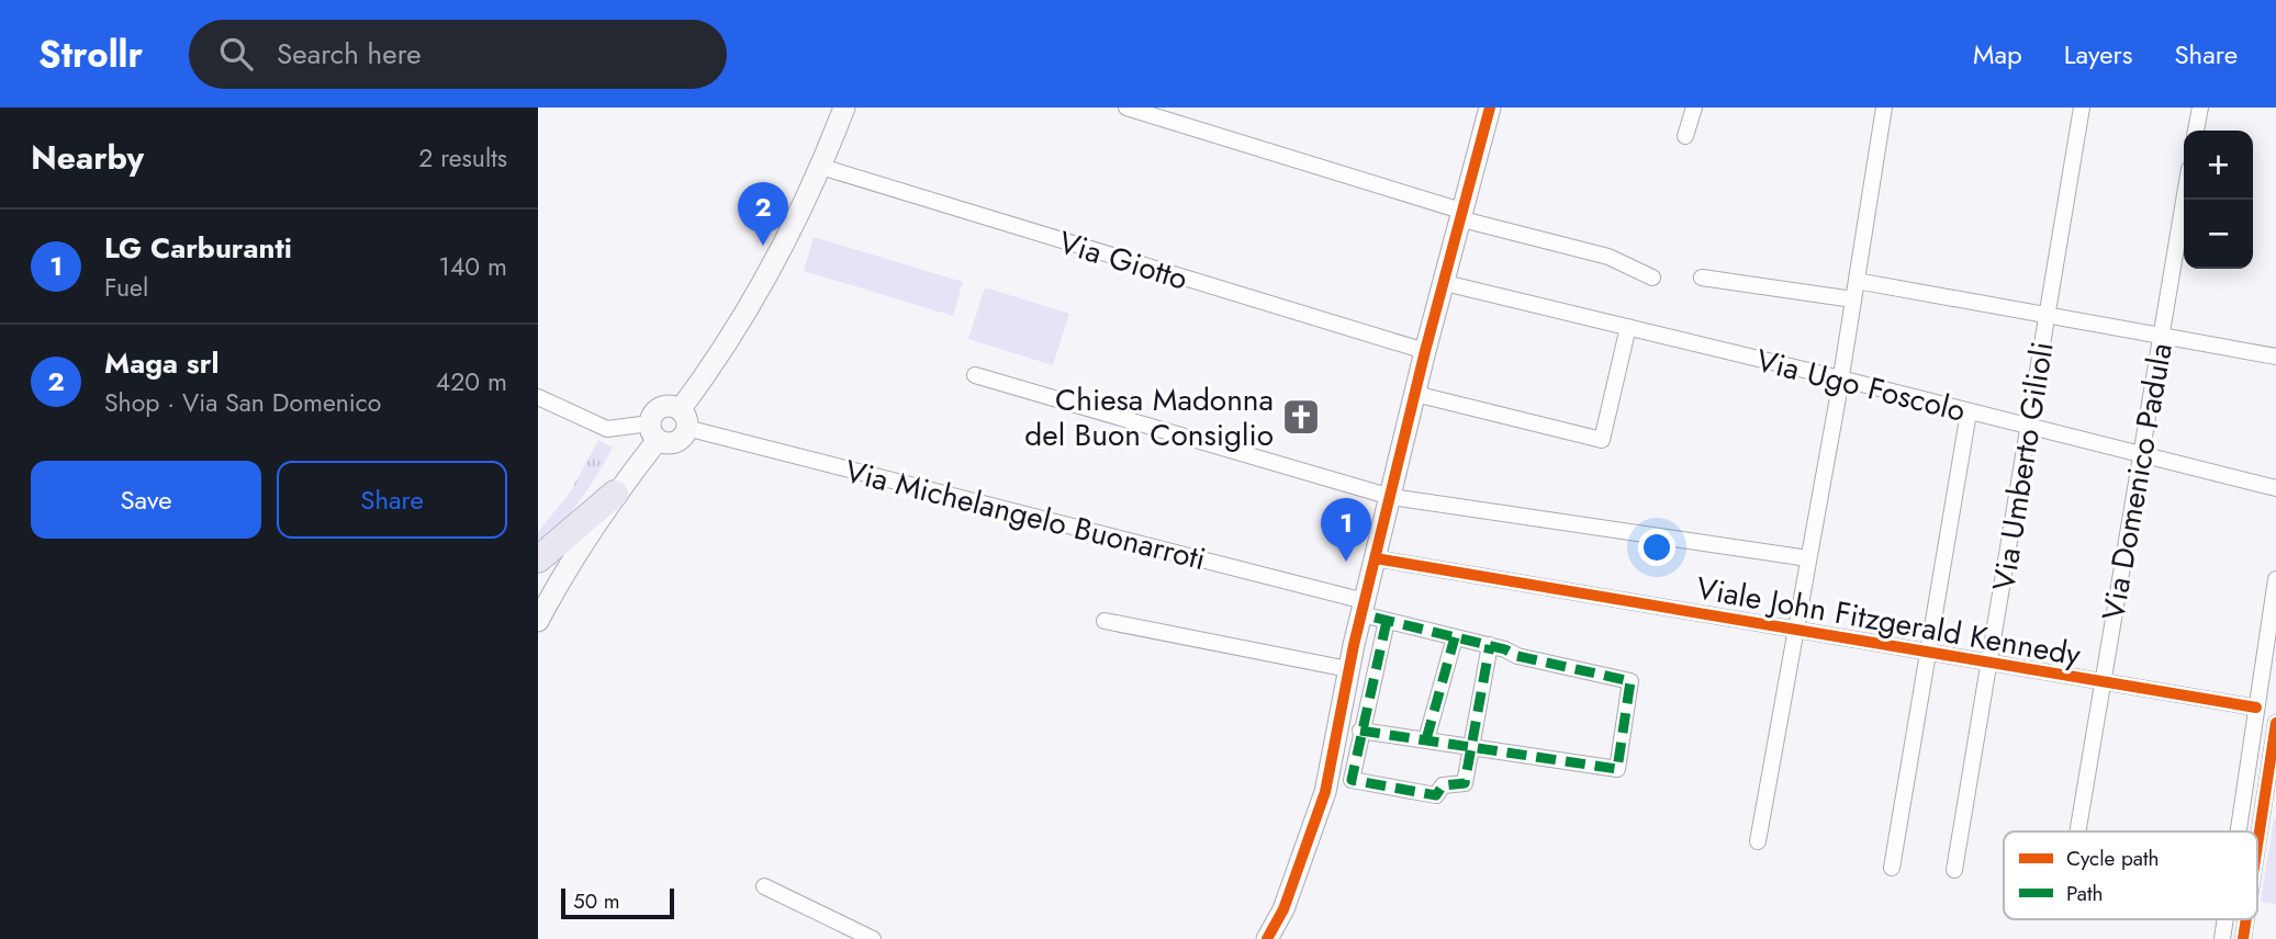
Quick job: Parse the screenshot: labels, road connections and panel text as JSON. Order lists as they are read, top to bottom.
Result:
{
  "streets": {
    "street": [
      "Via Giotto",
      "Via Ugo Foscolo",
      "Via Umberto Gilioli",
      "Via Domenico Padula",
      "Via Michelangelo Buonarroti",
      "Viale John Fitzgerald Kennedy"
    ]
  },
  "crossings": [
    ["Via Ugo Foscolo", "Via Umberto Gilioli"],
    ["Via Ugo Foscolo", "Via Domenico Padula"],
    ["Via Umberto Gilioli", "Viale John Fitzgerald Kennedy"],
    ["Via Domenico Padula", "Viale John Fitzgerald Kennedy"]
  ],
  "places": {
    "church": ["Chiesa Madonna del Buon Consiglio"]
  },
  "legend": ["Cycle path", "Path"],
  "scale_bar": "50 m",
  "page": {
    "header": "Strollr",
    "search": "Search here",
    "nav": ["Map", "Layers", "Share"],
    "heading": ["Nearby", "2 results"],
    "map_buttons": ["+", "−"],
    "pins": ["2", "1"],
    "list": [
      {
        "mark": "1",
        "name": "LG Carburanti",
        "note": "Fuel",
        "value": "140 m"
      },
      {
        "mark": "2",
        "name": "Maga srl",
        "note": "Shop · Via San Domenico",
        "value": "420 m"
      }
    ],
    "buttons": ["Save", "Share"],
    "scale": "50 m"
  }
}
